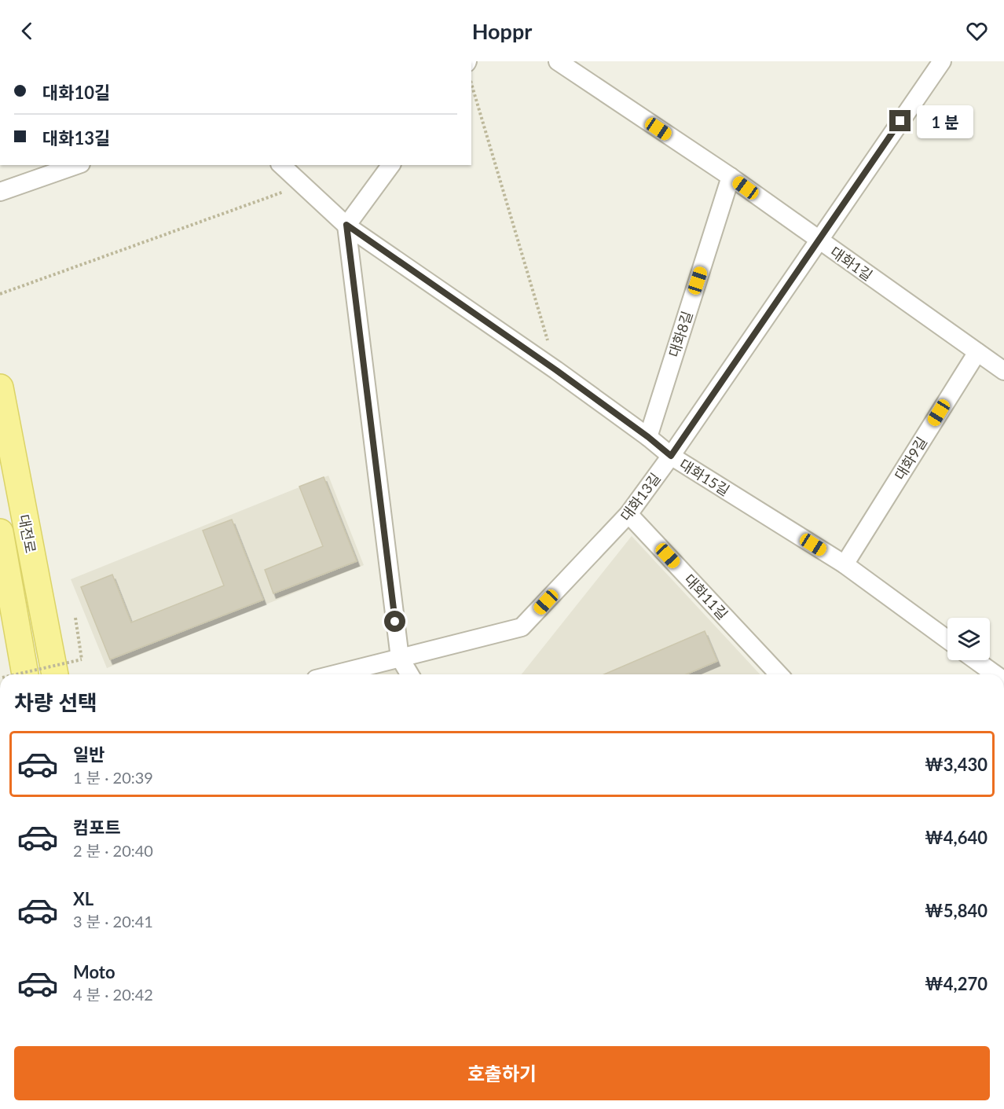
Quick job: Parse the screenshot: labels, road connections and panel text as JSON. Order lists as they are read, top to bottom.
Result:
{
  "streets": {
    "main road": ["대전로"],
    "street": [
      "대화1길",
      "대화8길",
      "대화9길",
      "대화15길",
      "대화13길",
      "대화11길"
    ]
  },
  "crossings": [
    ["대화1길", "대화8길"],
    ["대화1길", "대화9길"],
    ["대화1길", "대화13길"],
    ["대화8길", "대화15길"],
    ["대화9길", "대화15길"],
    ["대화15길", "대화13길"],
    ["대화13길", "대화11길"]
  ],
  "page": {
    "header": "Hoppr",
    "banner": ["대화10길", "대화13길"],
    "bubble": "1 분",
    "heading": "차량 선택",
    "list": [
      {
        "name": "일반",
        "note": "1 분 · 20:39",
        "value": "₩3,430"
      },
      {
        "name": "컴포트",
        "note": "2 분 · 20:40",
        "value": "₩4,640"
      },
      {
        "name": "XL",
        "note": "3 분 · 20:41",
        "value": "₩5,840"
      },
      {
        "name": "Moto",
        "note": "4 분 · 20:42",
        "value": "₩4,270"
      }
    ],
    "buttons": "호출하기"
  }
}
